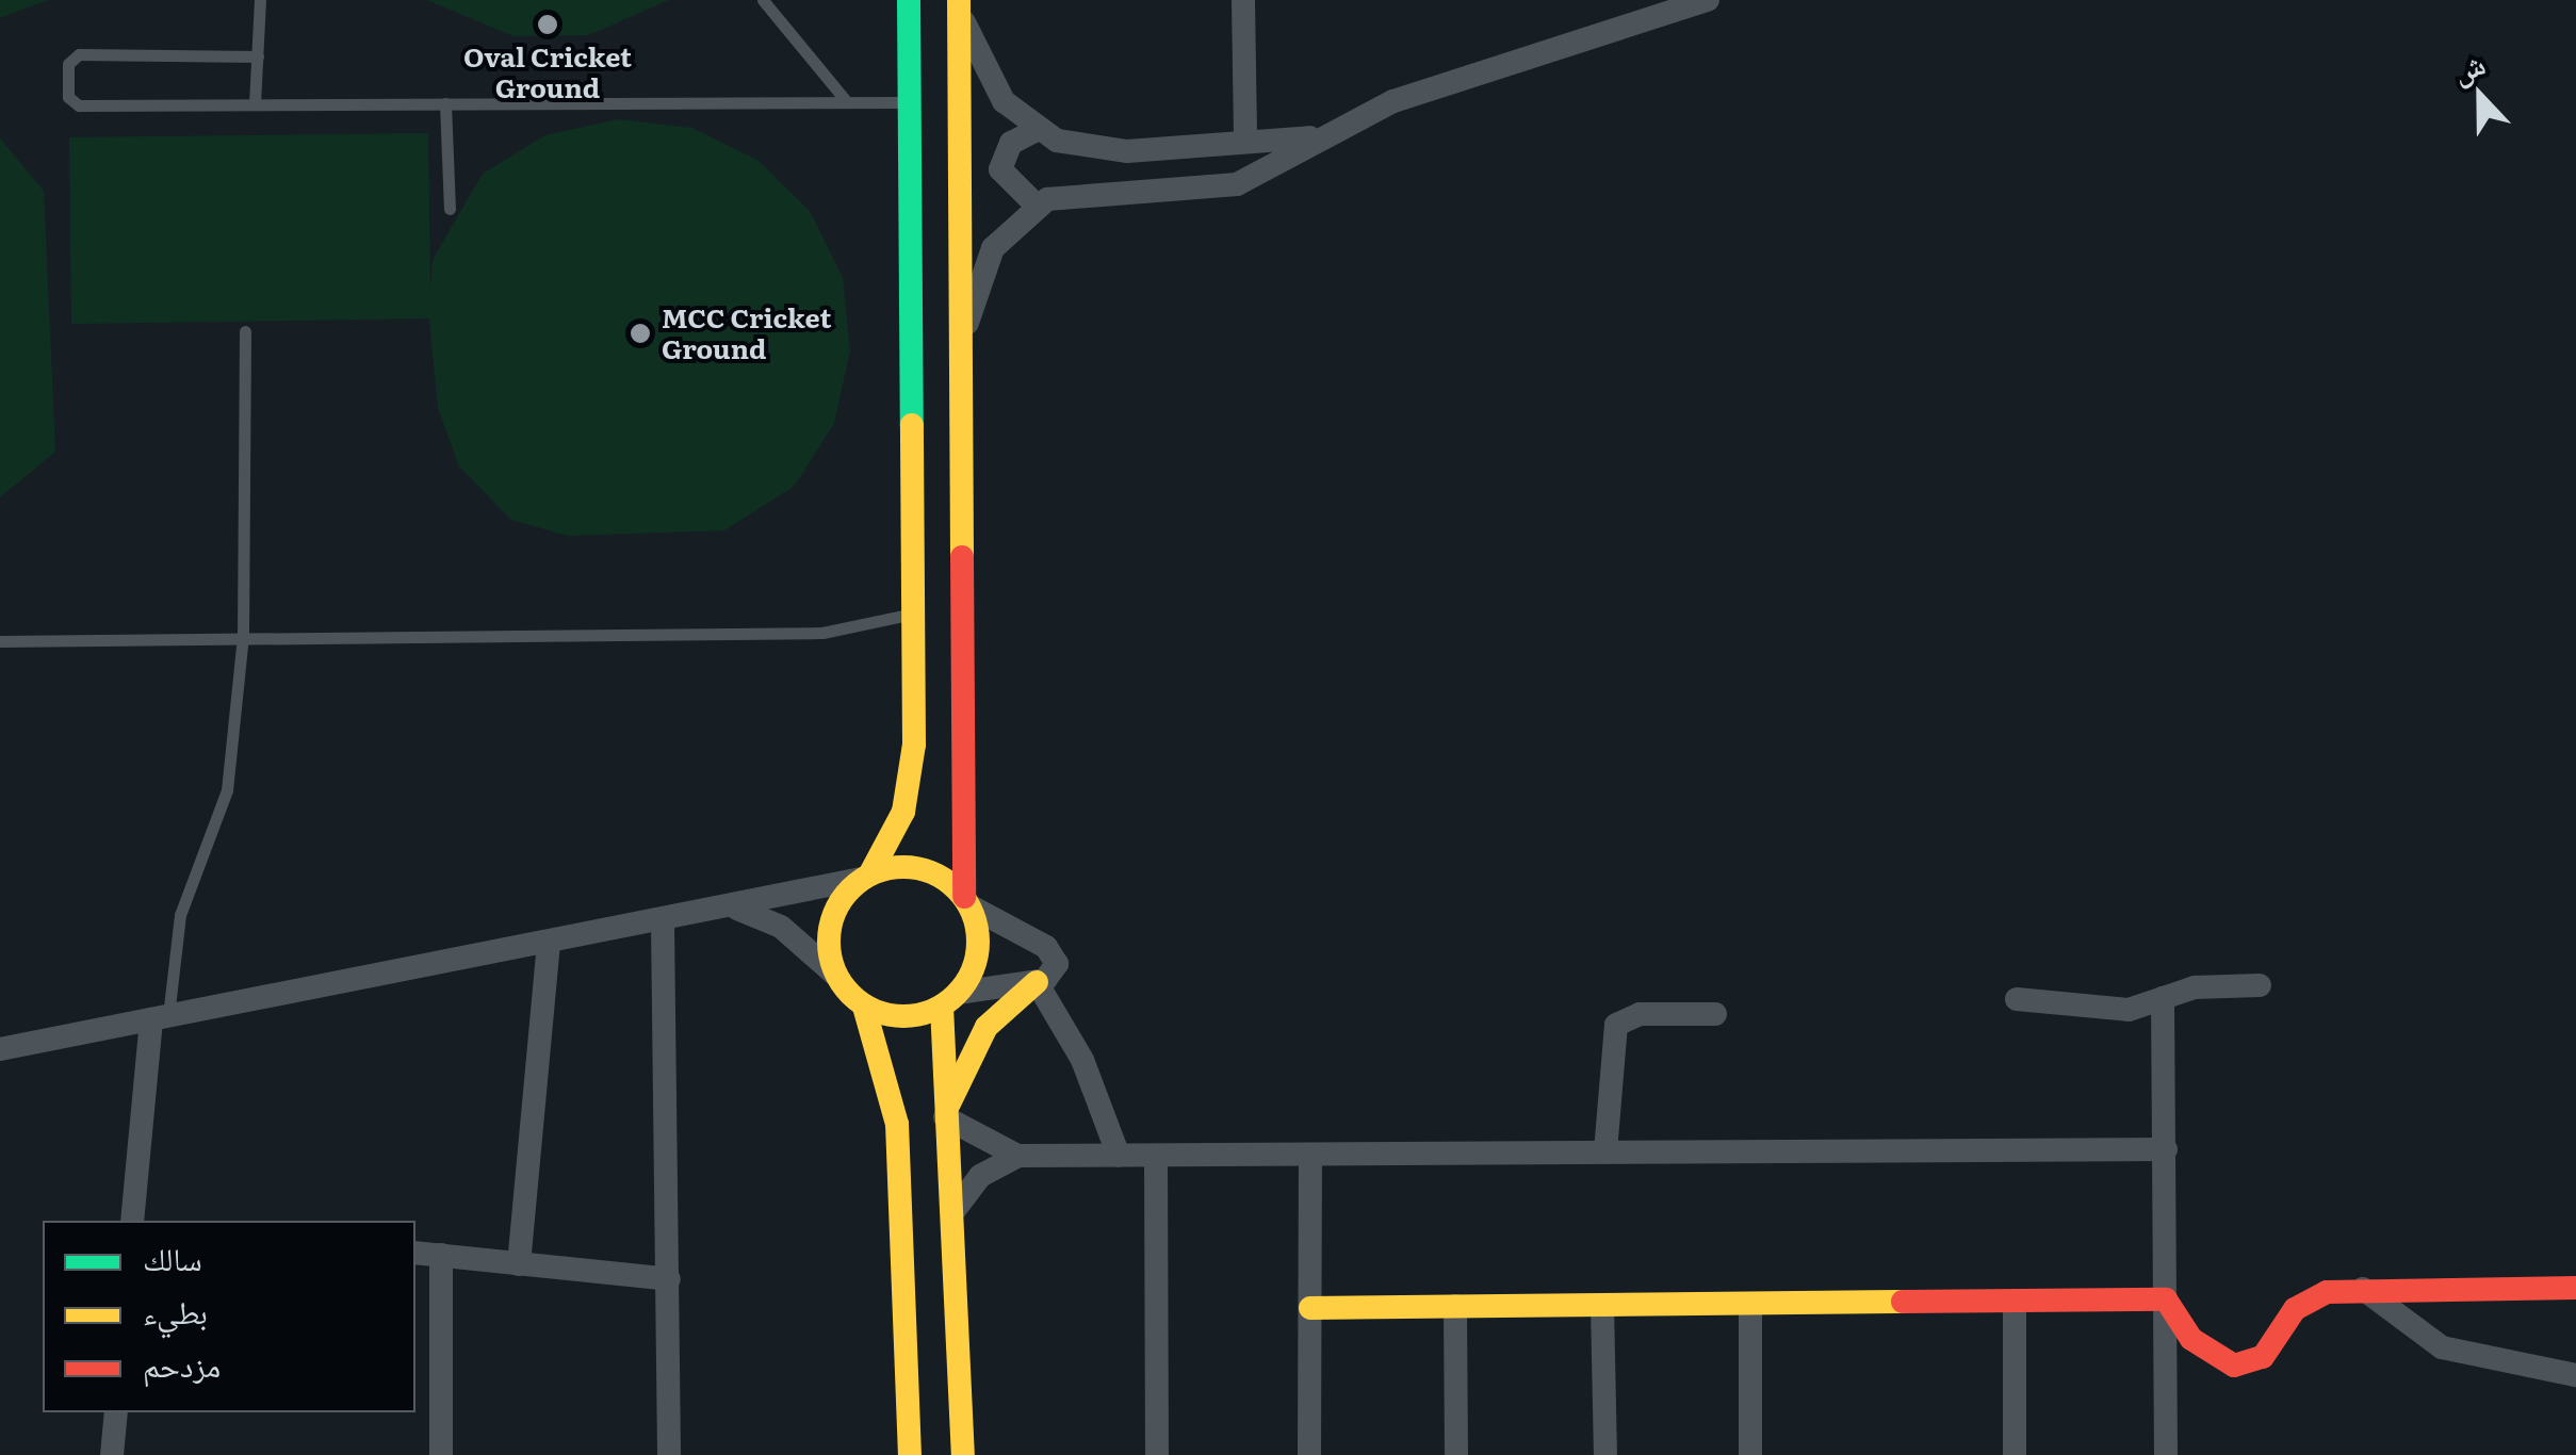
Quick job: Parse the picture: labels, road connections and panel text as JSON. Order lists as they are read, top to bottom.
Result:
{
  "places": ["Oval Cricket Ground", "MCC Cricket Ground"],
  "legend": ["سالك", "بطيء", "مزدحم"],
  "north": "top"
}
